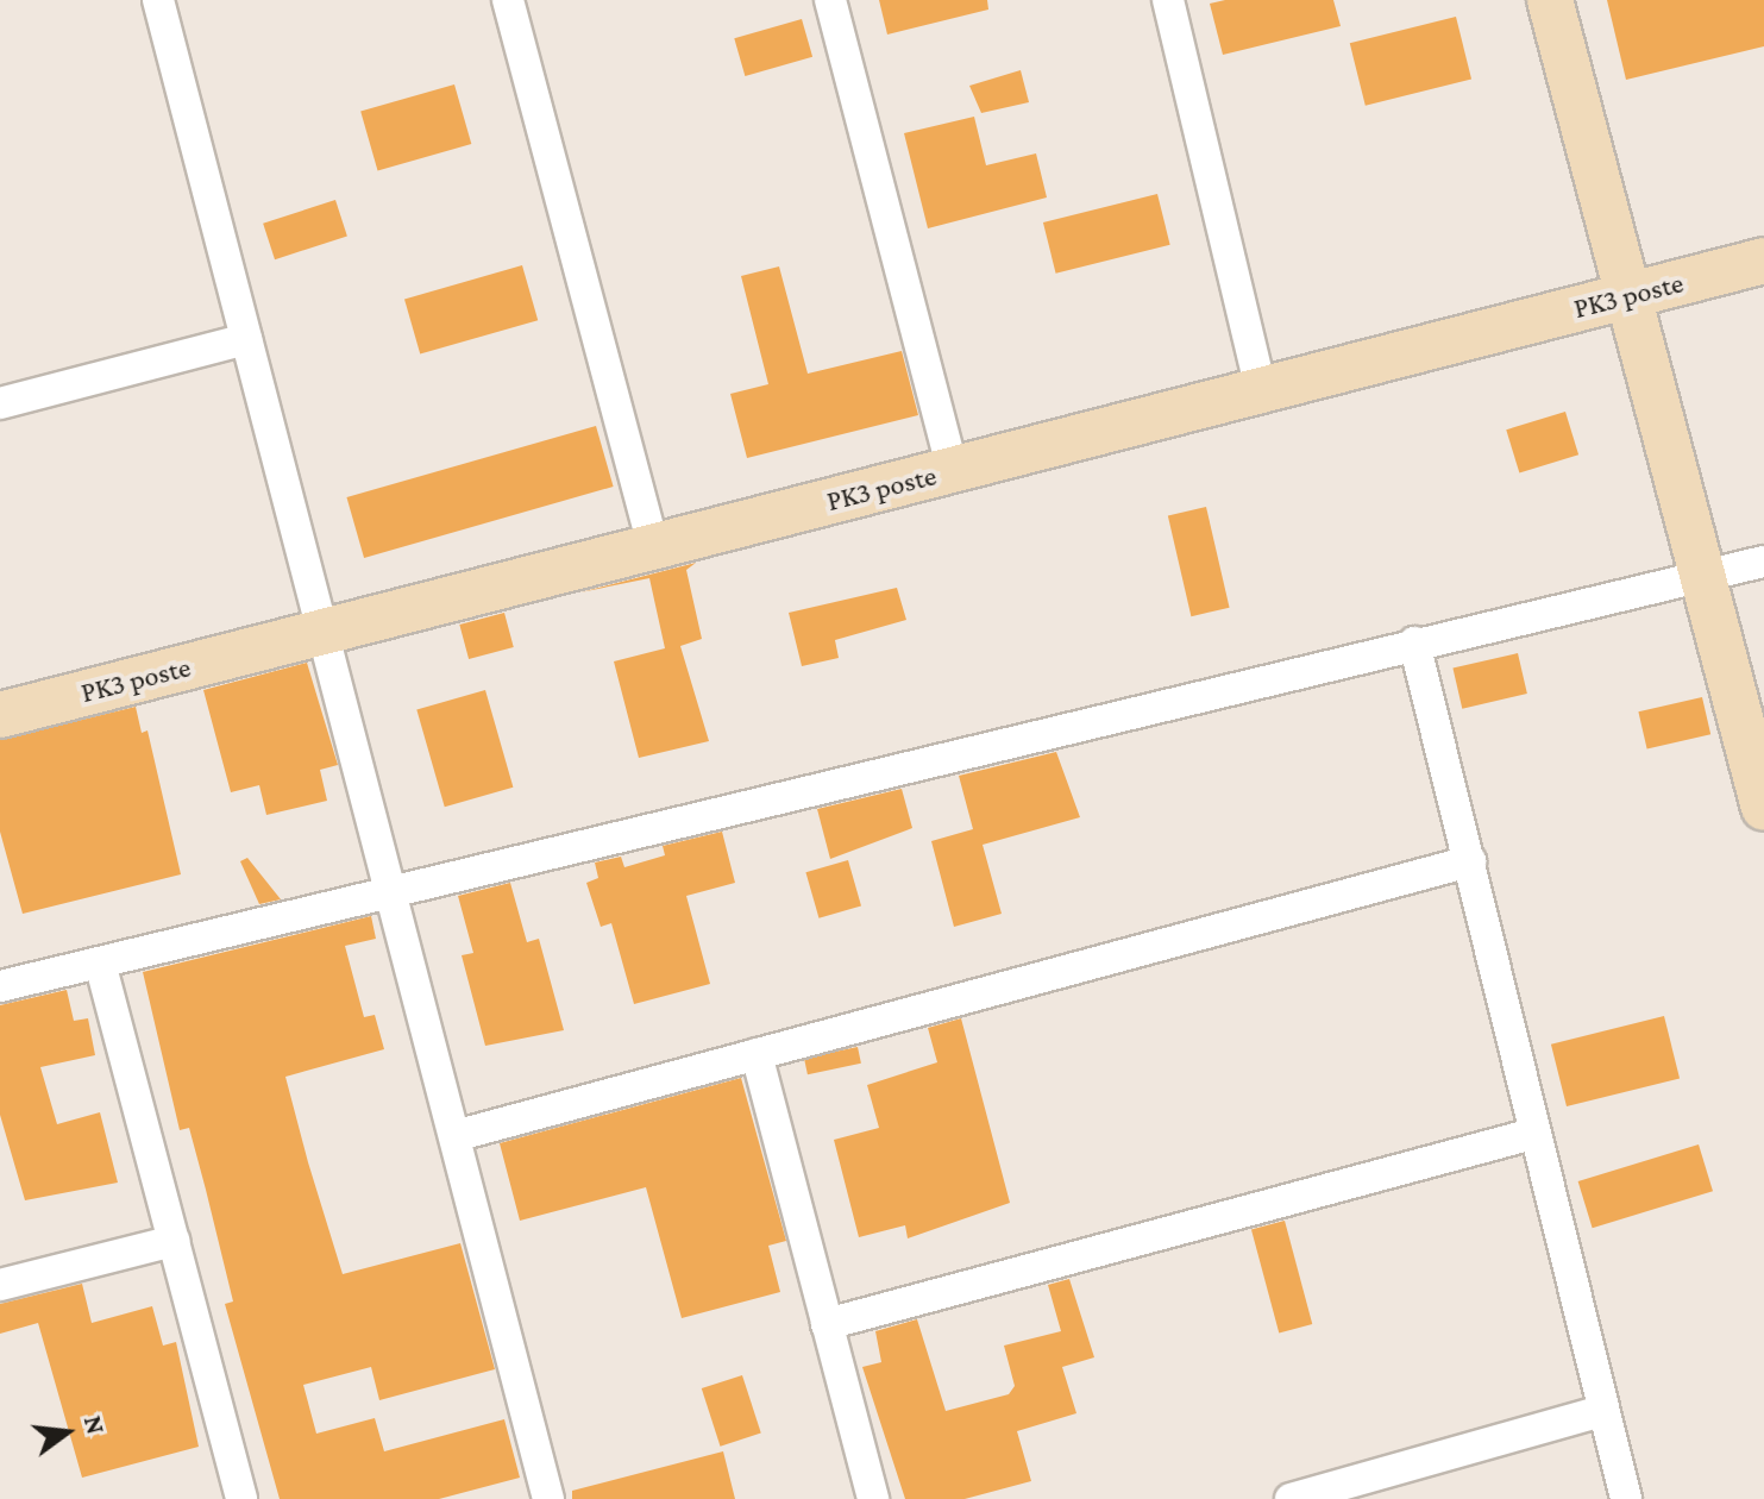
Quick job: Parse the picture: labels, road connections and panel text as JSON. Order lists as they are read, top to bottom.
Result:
{
  "streets": {
    "street": ["PK3 poste"]
  },
  "north": "right"
}
